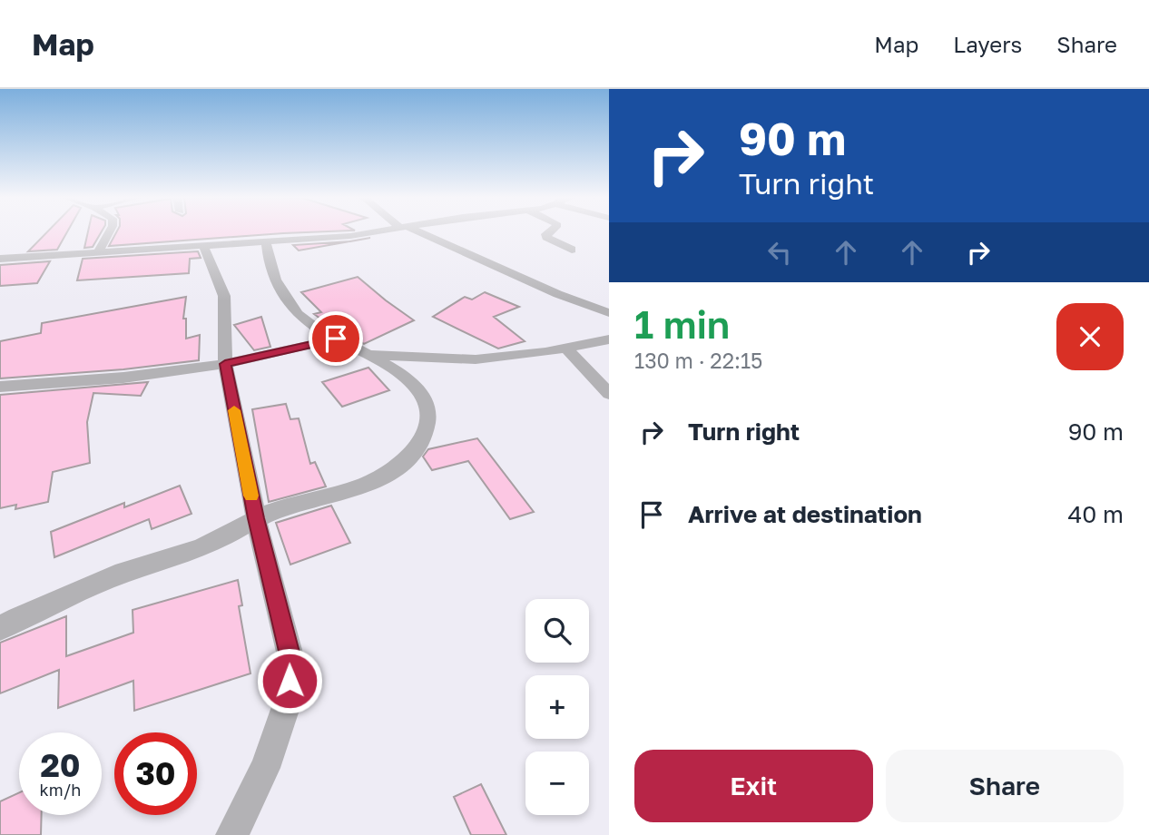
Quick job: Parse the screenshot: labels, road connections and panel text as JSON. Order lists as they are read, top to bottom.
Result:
{
  "page": {
    "header": "Map",
    "nav": ["Map", "Layers", "Share"],
    "turn": ["90 m", "Turn right"],
    "heading": ["1 min", "130 m · 22:15"],
    "list": [
      {
        "name": "Turn right",
        "value": "90 m"
      },
      {
        "name": "Arrive at destination",
        "value": "40 m"
      }
    ],
    "map_buttons": ["+", "−"],
    "speed": "20 km/h",
    "limit": "30",
    "buttons": ["Exit", "Share"]
  }
}
